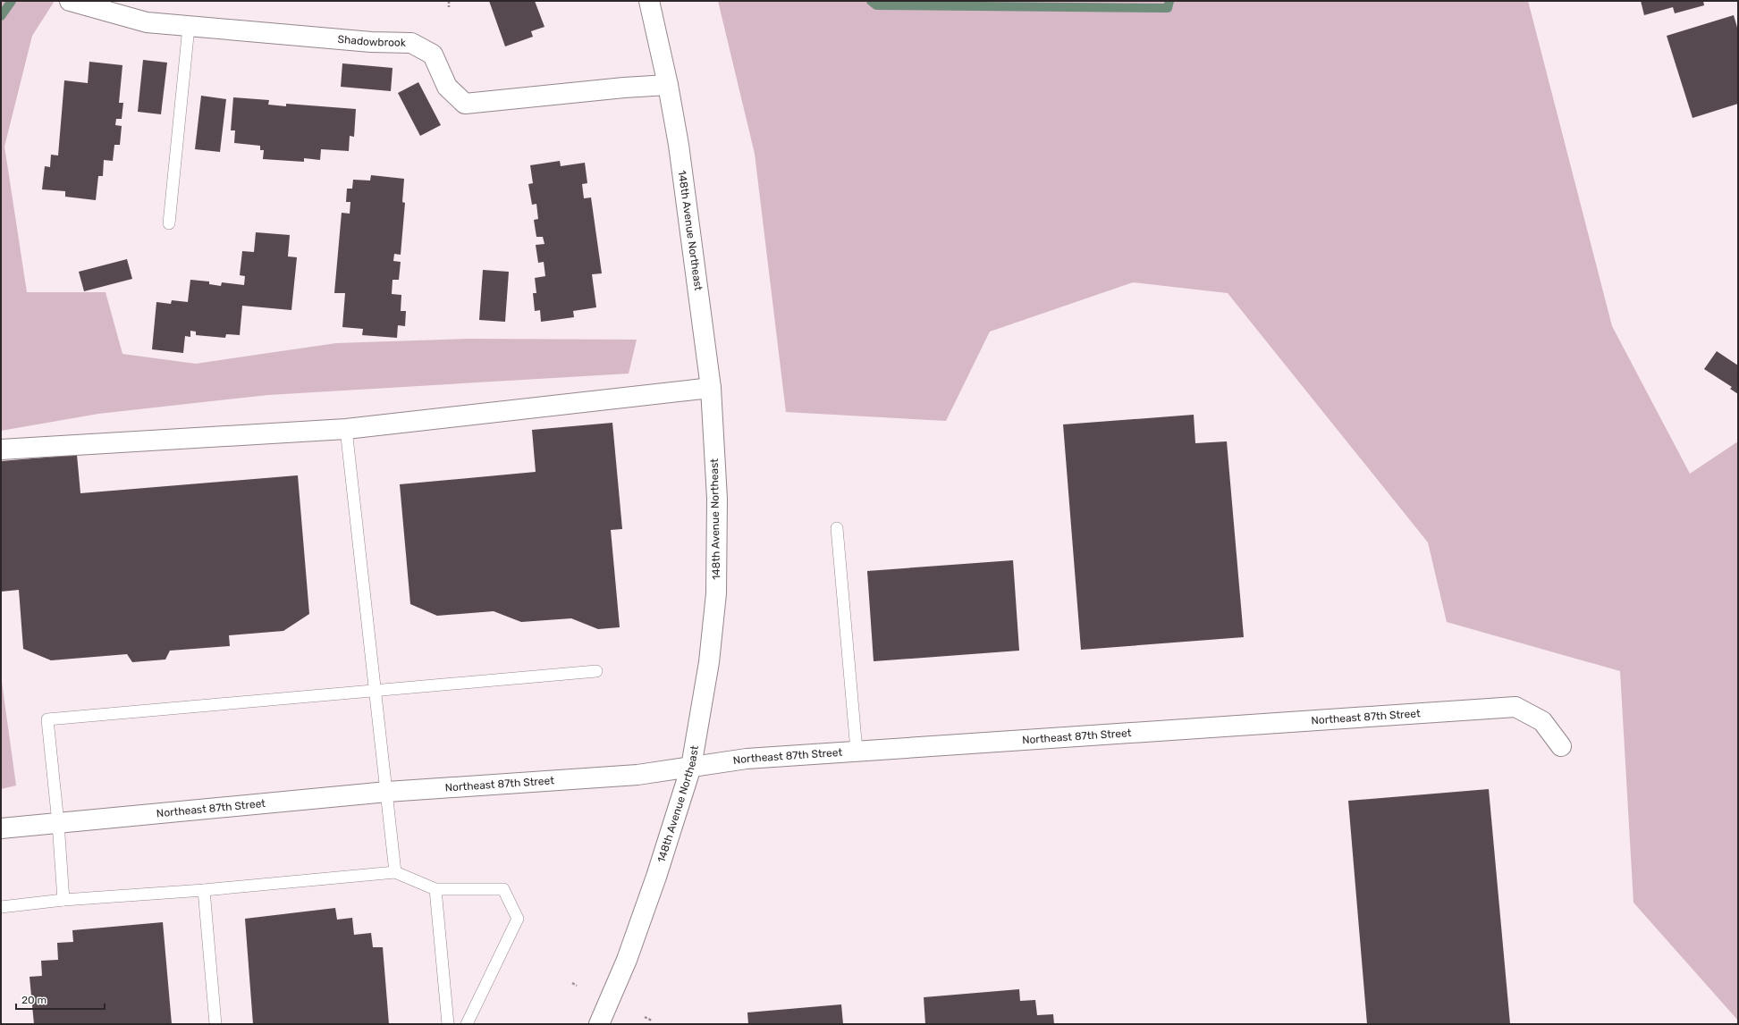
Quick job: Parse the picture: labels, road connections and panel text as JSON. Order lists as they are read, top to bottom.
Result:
{
  "streets": {
    "street": ["Shadowbrook", "148th Avenue Northeast", "Northeast 87th Street"]
  },
  "crossings": [
    ["Shadowbrook", "148th Avenue Northeast"],
    ["148th Avenue Northeast", "Northeast 87th Street"]
  ],
  "scale_bar": "20 m"
}
